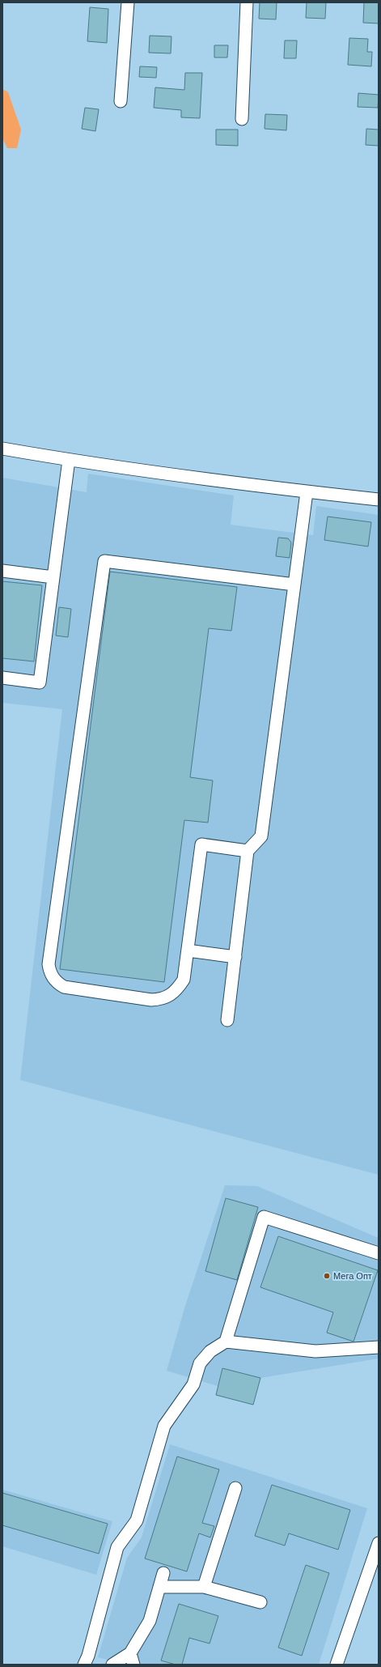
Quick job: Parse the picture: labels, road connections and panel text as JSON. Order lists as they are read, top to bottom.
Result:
{
  "places": ["Мега Опт"]
}
